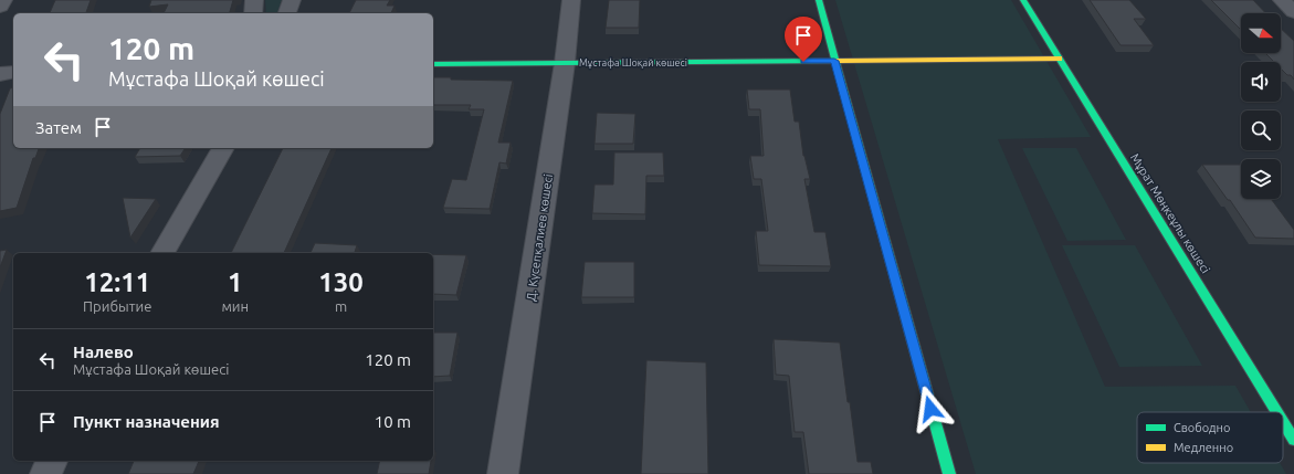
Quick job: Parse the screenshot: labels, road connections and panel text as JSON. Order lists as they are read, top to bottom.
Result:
{
  "streets": {
    "street": ["Мұстафа Шоқай көшесі", "Мұрат Мөңкеұлы көшесі", "Д. Күсепқалиев көшесі"]
  },
  "crossings": [
    ["Мұстафа Шоқай көшесі", "Мұрат Мөңкеұлы көшесі"],
    ["Мұстафа Шоқай көшесі", "Д. Күсепқалиев көшесі"]
  ],
  "legend": ["Свободно", "Медленно"],
  "north": "right",
  "page": {
    "turn": ["120 m", "Мұстафа Шоқай көшесі"],
    "then": "Затем",
    "eta": [
      "12:11",
      "Прибытие",
      "1",
      "мин",
      "130",
      "m"
    ],
    "list": [
      {
        "name": "Налево",
        "note": "Мұстафа Шоқай көшесі",
        "value": "120 m"
      },
      {
        "name": "Пункт назначения",
        "value": "10 m"
      }
    ]
  }
}
